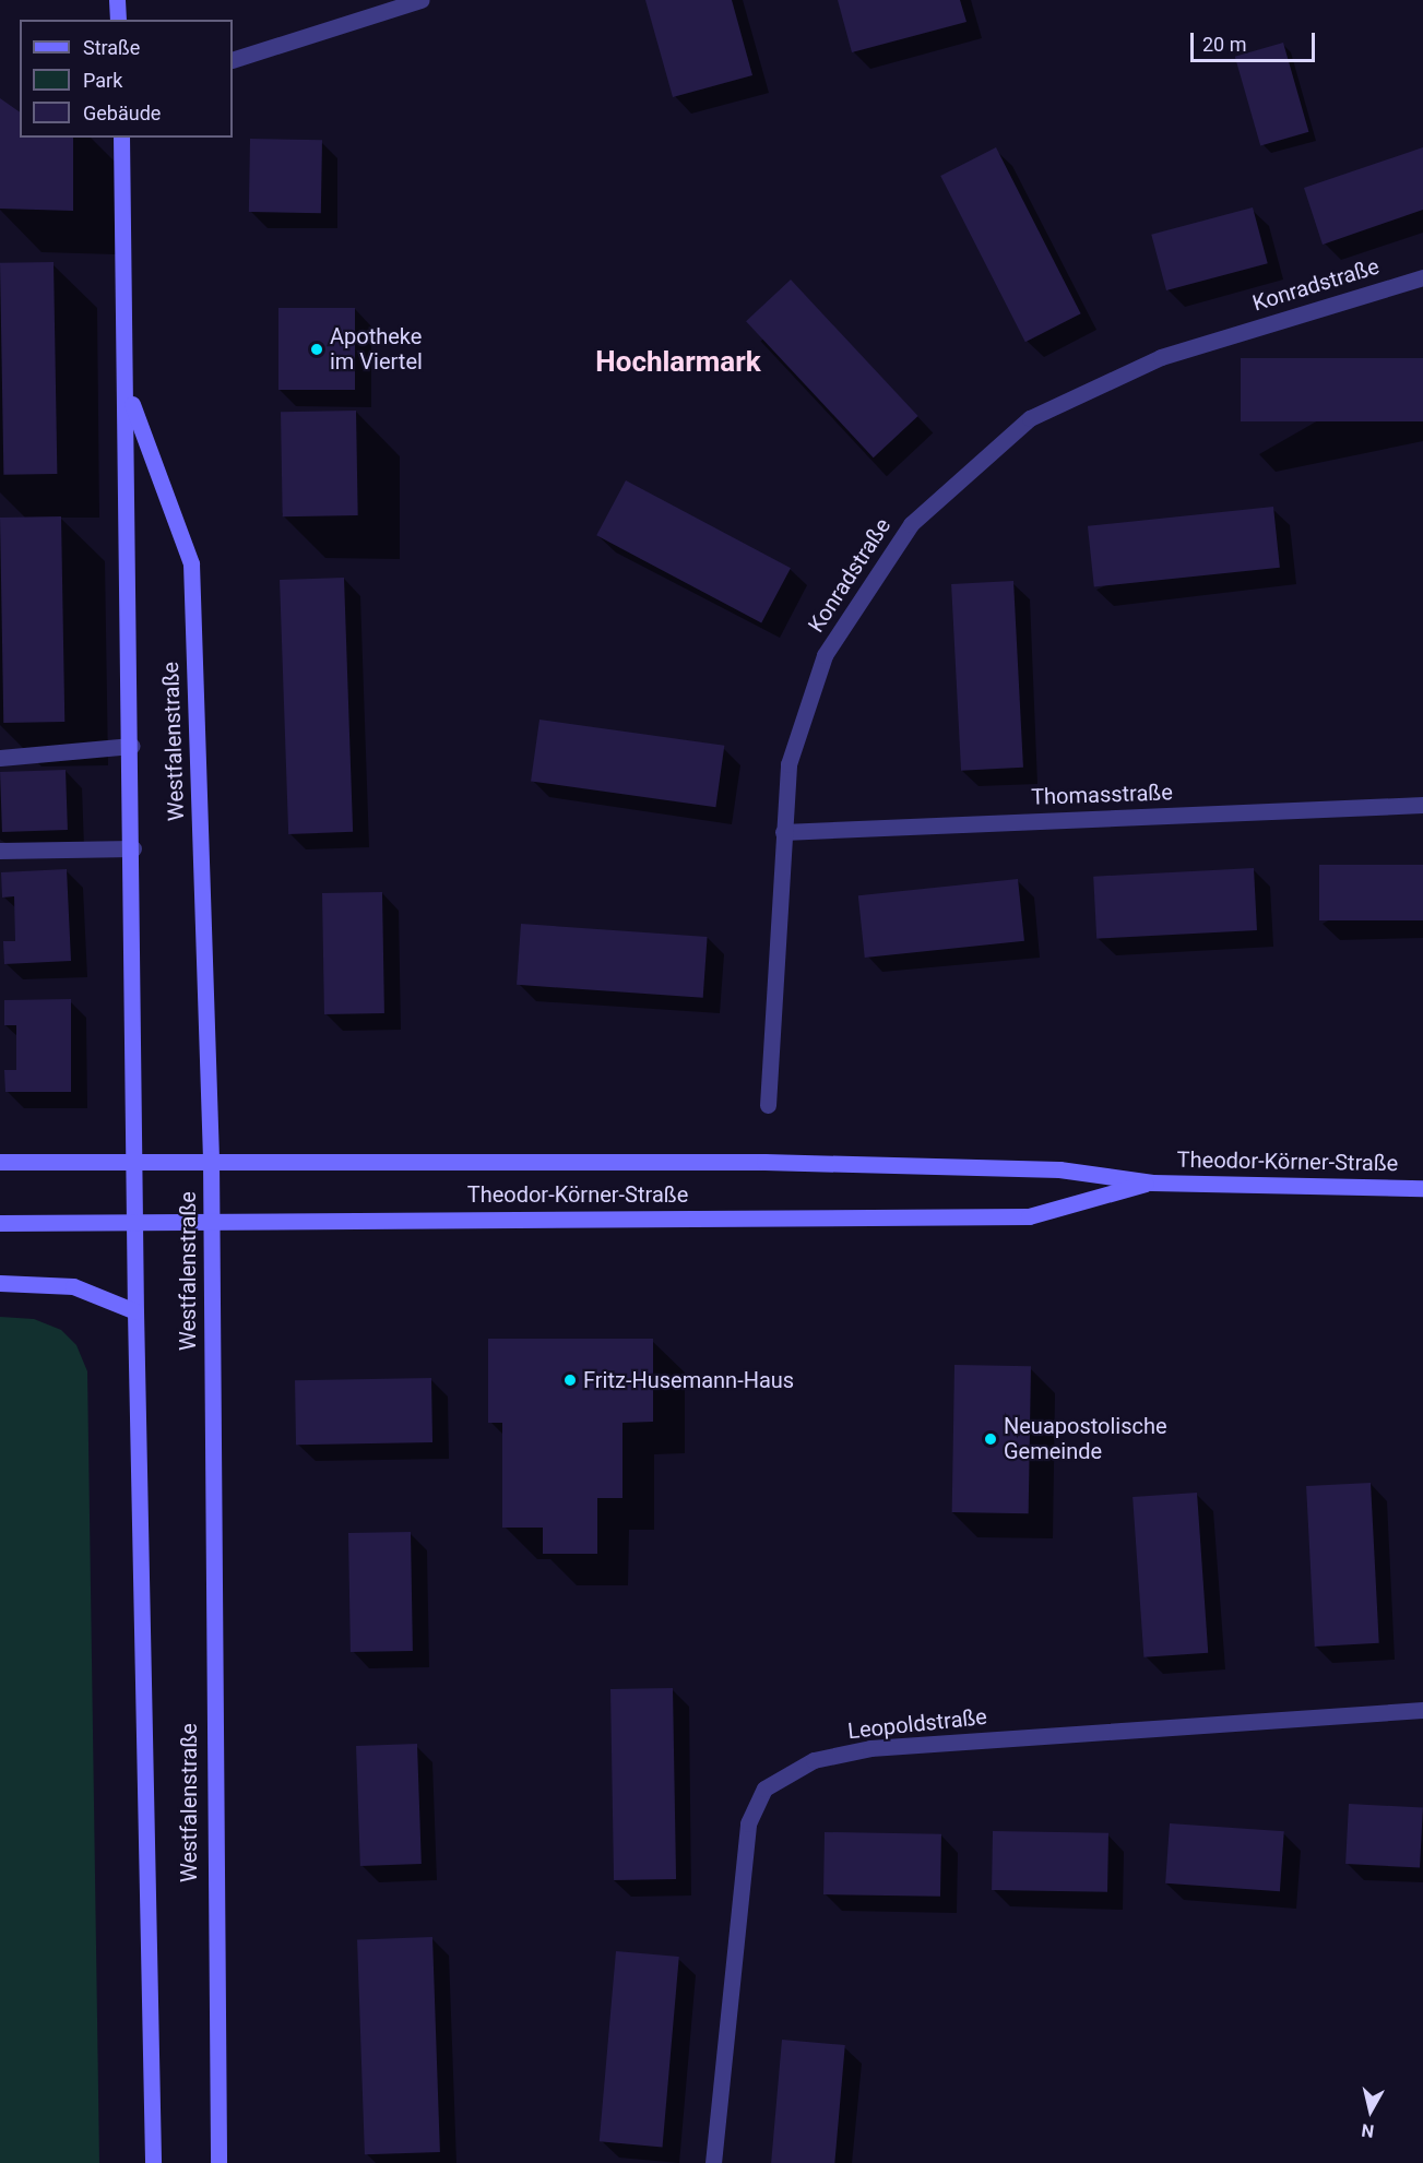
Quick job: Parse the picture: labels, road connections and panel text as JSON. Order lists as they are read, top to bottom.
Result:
{
  "streets": {
    "main road": ["Westfalenstraße", "Theodor-Körner-Straße"],
    "street": ["Konradstraße", "Thomasstraße", "Leopoldstraße"]
  },
  "crossings": [
    ["Konradstraße", "Thomasstraße"],
    ["Westfalenstraße", "Theodor-Körner-Straße"]
  ],
  "districts": ["Hochlarmark"],
  "places": ["Apotheke im Viertel", "Fritz-Husemann-Haus", "Neuapostolische Gemeinde"],
  "legend": ["Straße", "Park", "Gebäude"],
  "scale_bar": "20 m",
  "north": "bottom"
}
